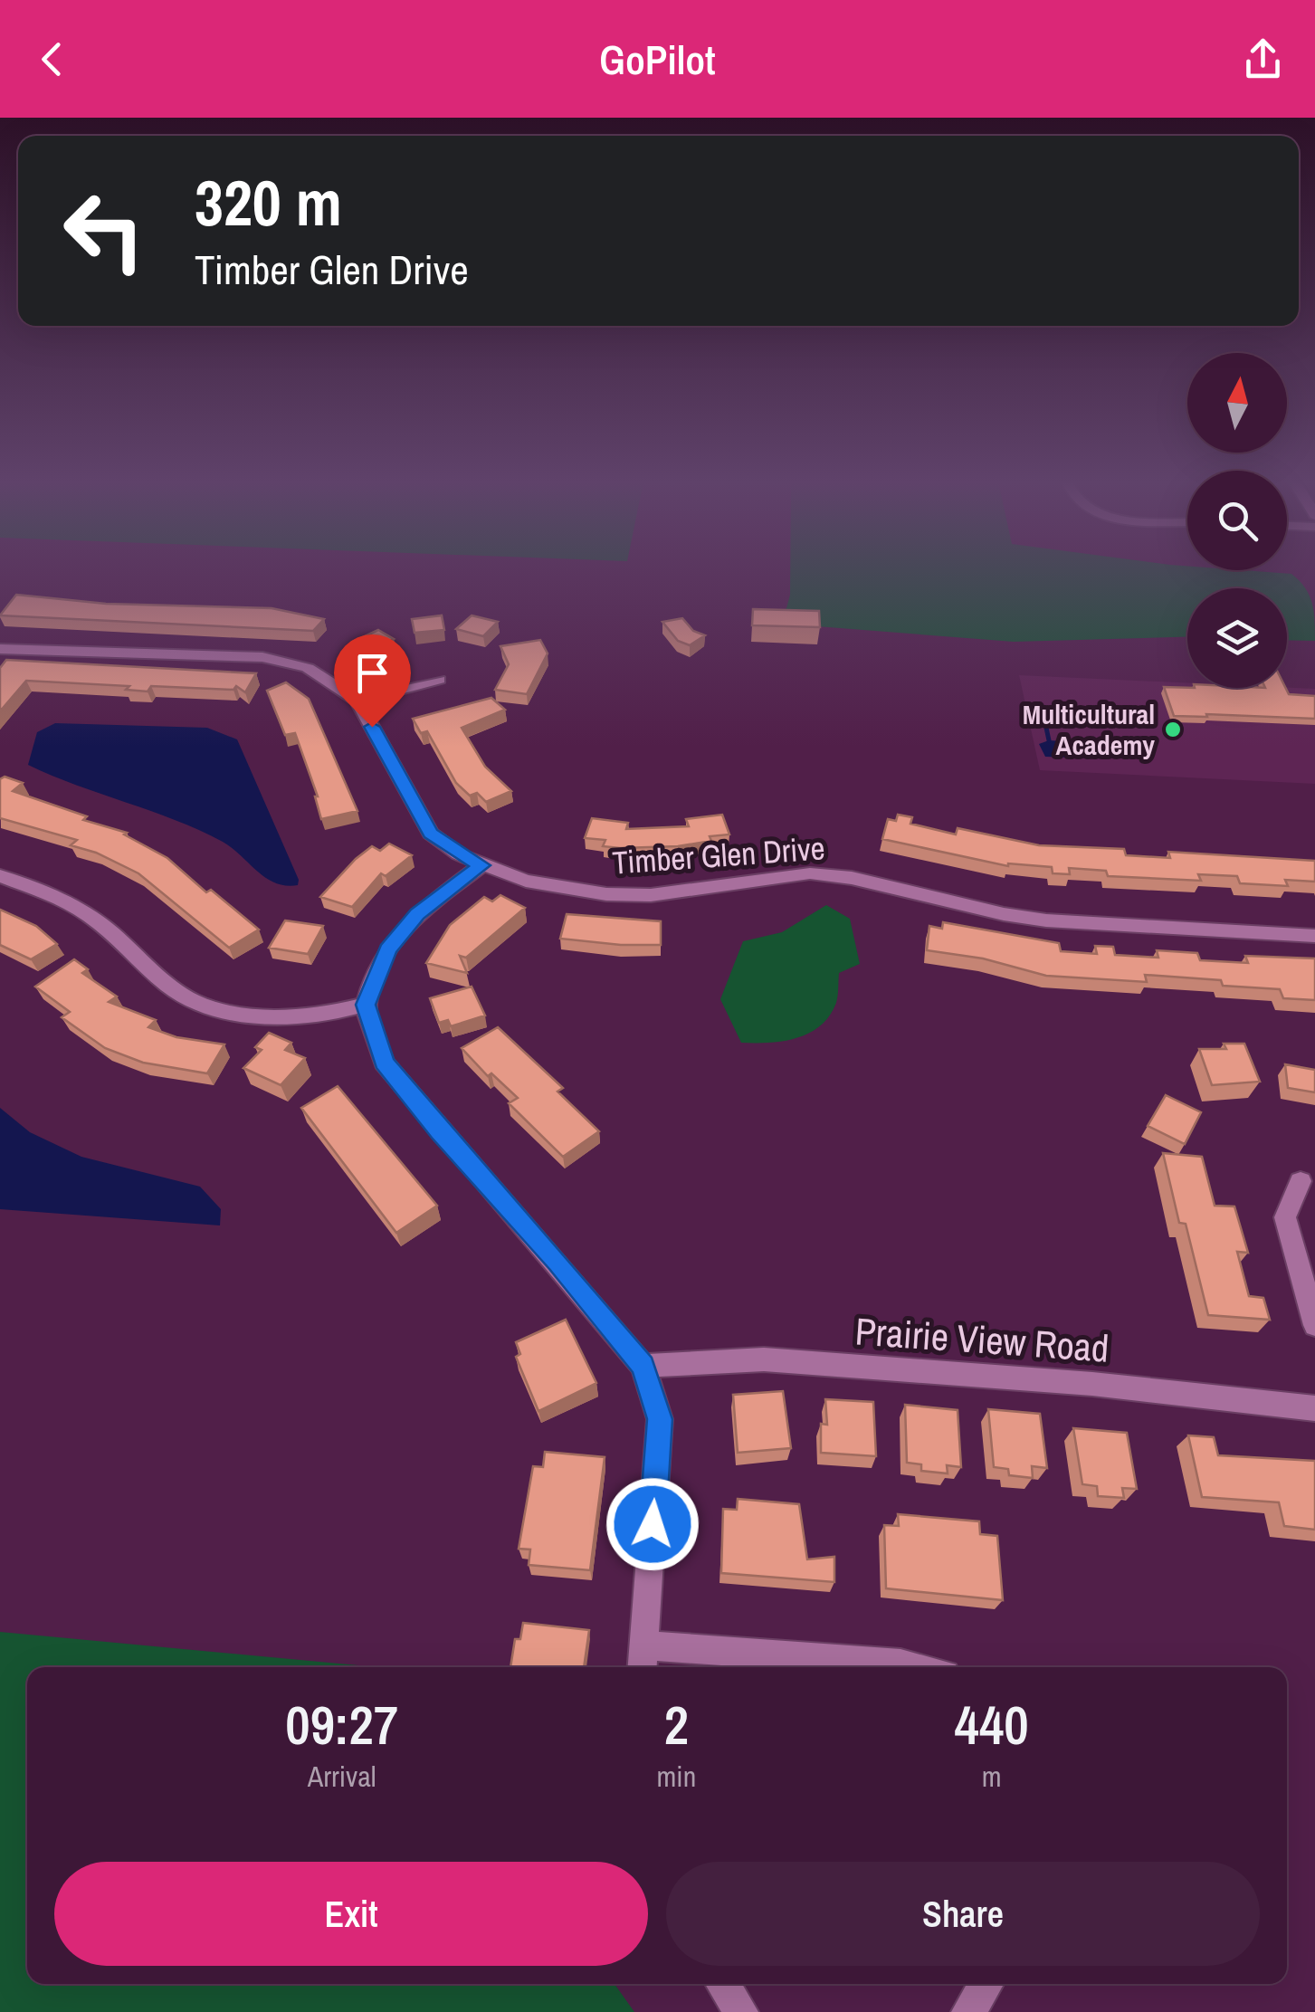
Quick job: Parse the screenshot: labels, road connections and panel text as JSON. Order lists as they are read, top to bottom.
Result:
{
  "streets": {
    "street": ["Timber Glen Drive", "Prairie View Road"]
  },
  "places": ["Multicultural Academy"],
  "north": "top",
  "page": {
    "header": "GoPilot",
    "turn": ["320 m", "Timber Glen Drive"],
    "eta": [
      "09:27",
      "Arrival",
      "2",
      "min",
      "440",
      "m"
    ],
    "buttons": ["Exit", "Share"]
  }
}
